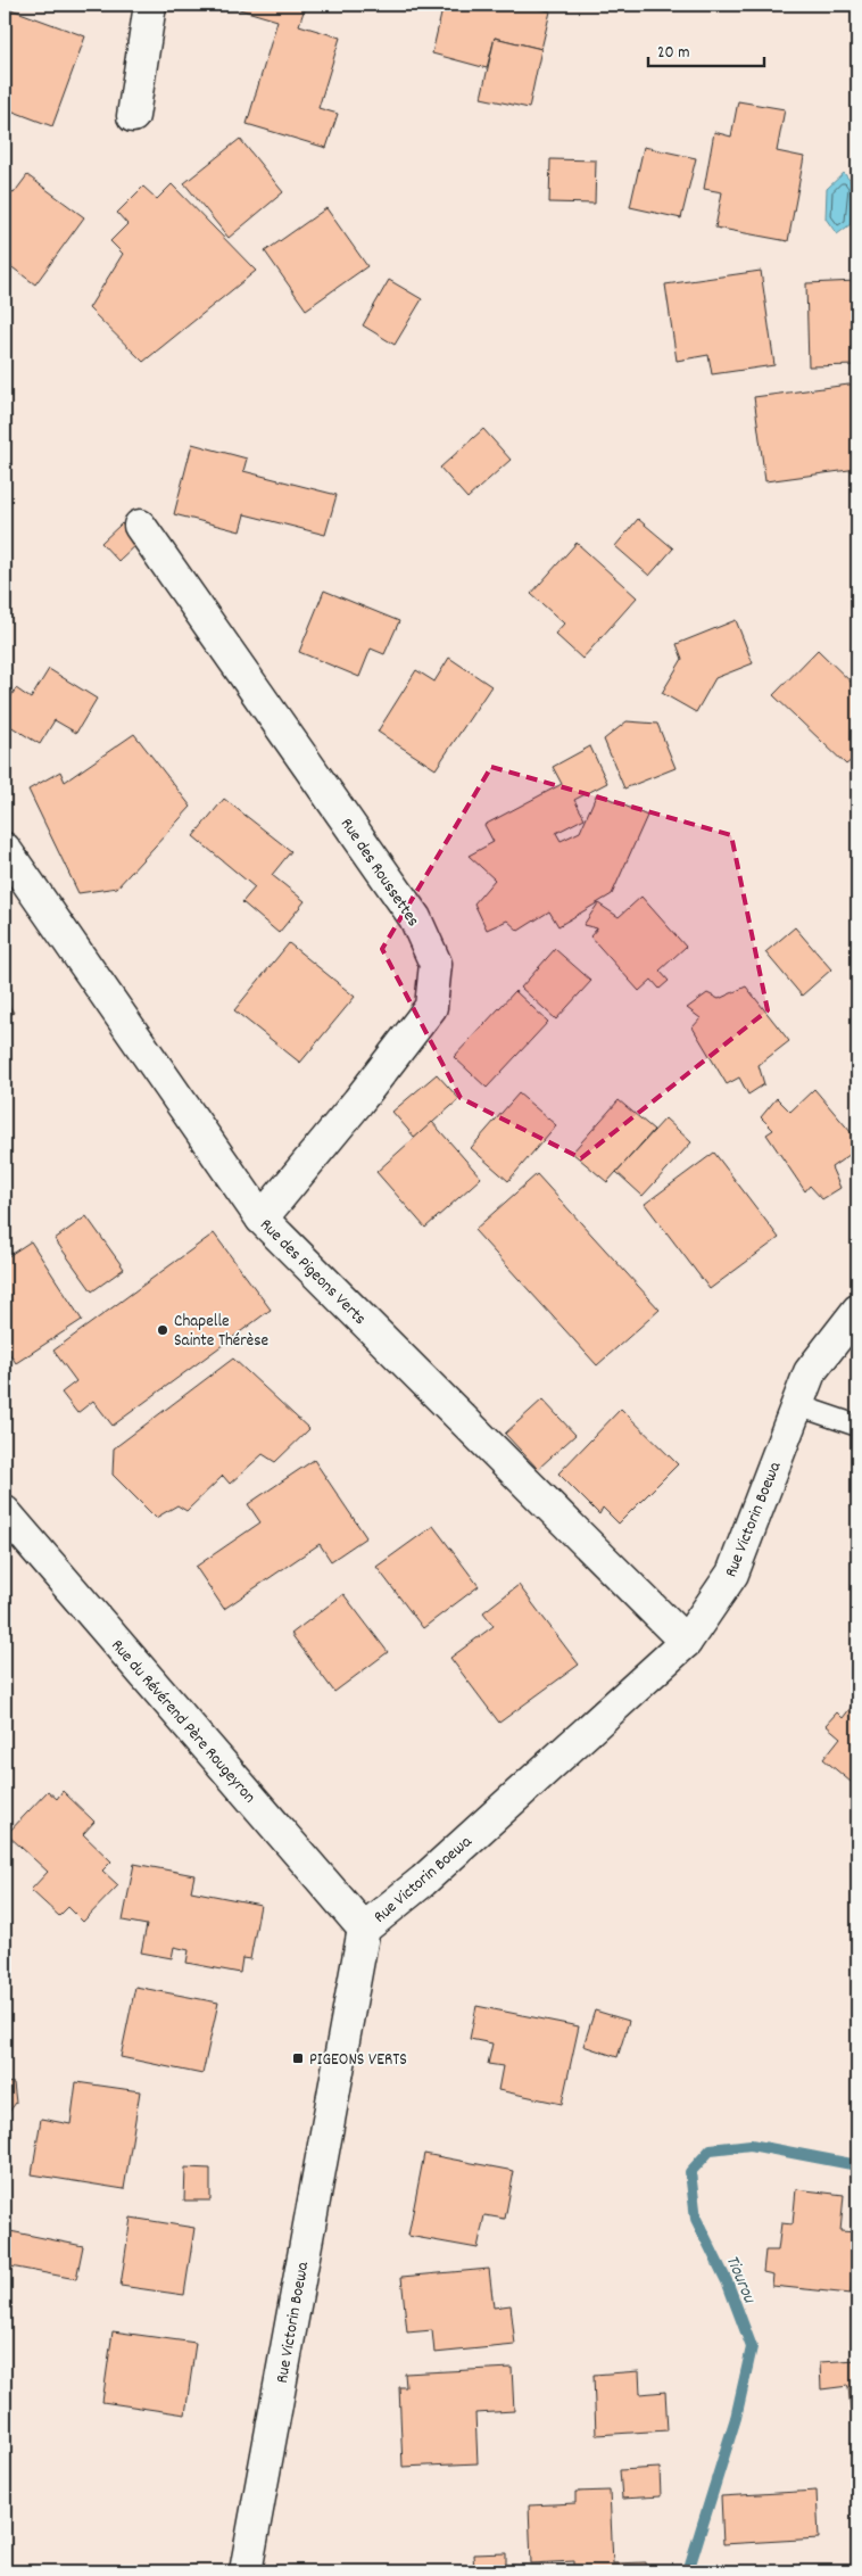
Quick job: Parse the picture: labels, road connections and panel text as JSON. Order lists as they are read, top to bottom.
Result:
{
  "streets": {
    "street": [
      "Rue des Roussettes",
      "Rue des Pigeons Verts",
      "Rue Victorin Boewa",
      "Rue du Révérend Père Rougeyron"
    ]
  },
  "crossings": [
    ["Rue des Roussettes", "Rue des Pigeons Verts"],
    ["Rue des Pigeons Verts", "Rue Victorin Boewa"],
    ["Rue Victorin Boewa", "Rue du Révérend Père Rougeyron"]
  ],
  "water": ["Tiourou"],
  "places": {
    "other": ["Chapelle Sainte Thérèse"],
    "transit": ["PIGEONS VERTS"]
  },
  "scale_bar": "20 m"
}
